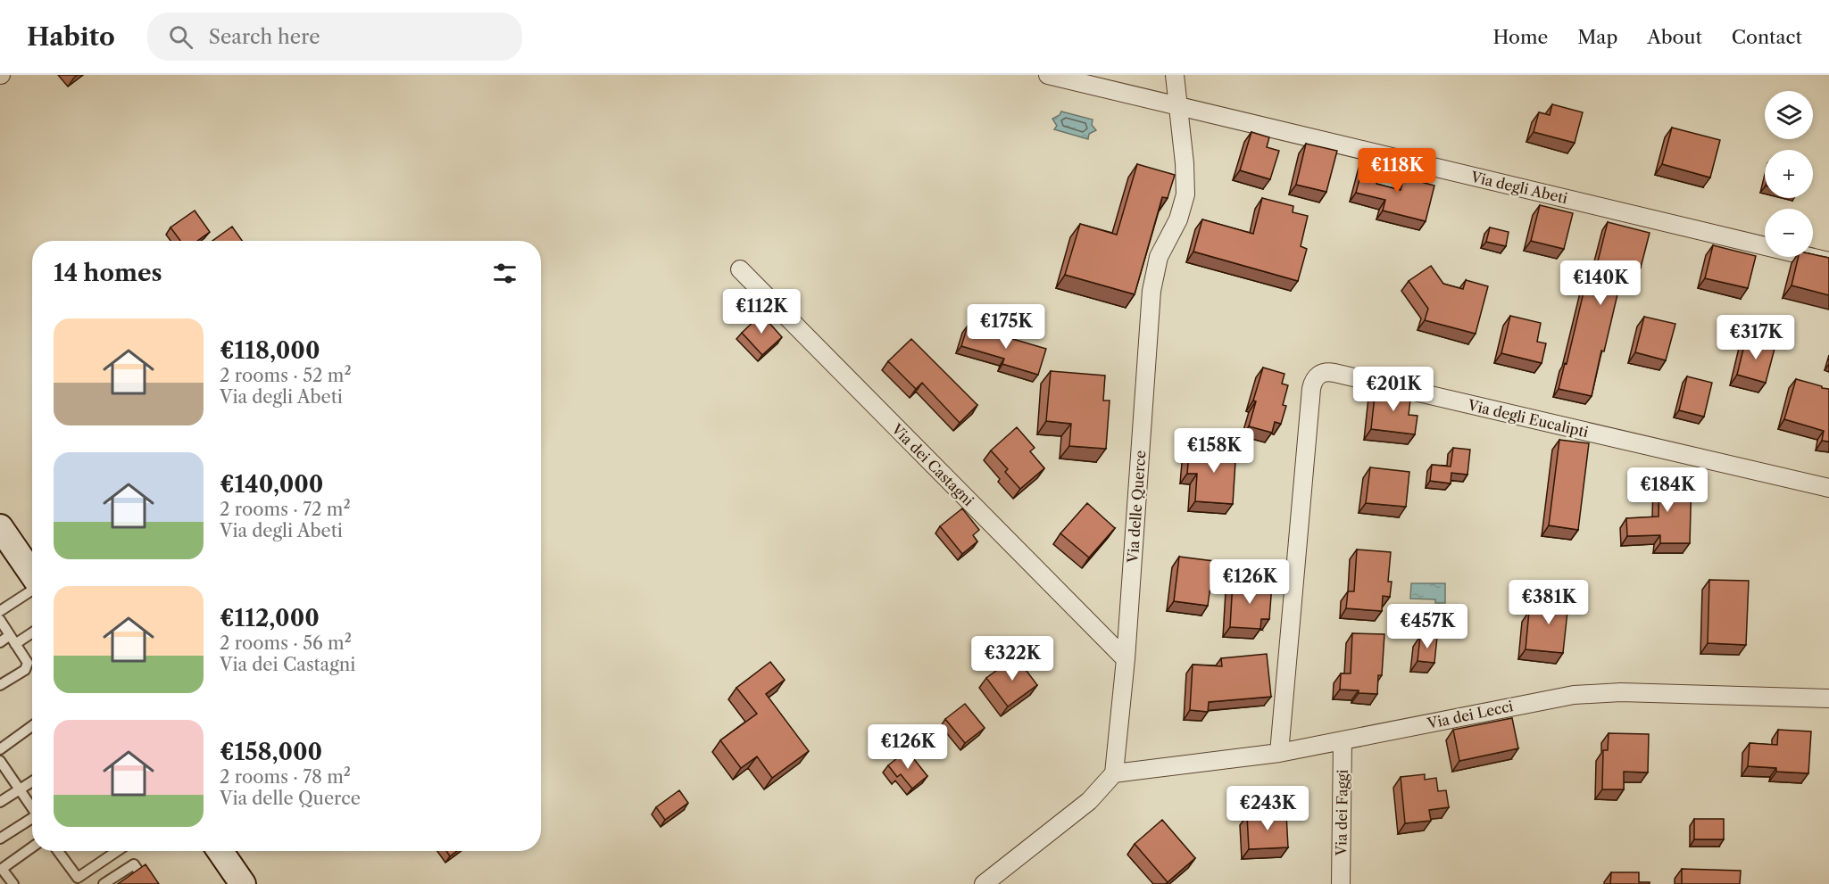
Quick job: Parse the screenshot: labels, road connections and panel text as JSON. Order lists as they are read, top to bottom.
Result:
{
  "streets": {
    "street": [
      "Via degli Abeti",
      "Via degli Eucalipti",
      "Via dei Castagni",
      "Via delle Querce",
      "Via dei Lecci",
      "Via dei Faggi"
    ]
  },
  "crossings": [
    ["Via degli Abeti", "Via delle Querce"],
    ["Via degli Eucalipti", "Via dei Lecci"],
    ["Via dei Castagni", "Via delle Querce"],
    ["Via delle Querce", "Via dei Lecci"],
    ["Via dei Lecci", "Via dei Faggi"]
  ],
  "page": {
    "header": "Habito",
    "search": "Search here",
    "nav": [
      "Home",
      "Map",
      "About",
      "Contact"
    ],
    "map_buttons": ["+", "−"],
    "price": [
      "€118K",
      "€140K",
      "€112K",
      "€175K",
      "€317K",
      "€201K",
      "€158K",
      "€184K",
      "€126K",
      "€381K",
      "€457K",
      "€322K",
      "€126K",
      "€243K"
    ],
    "heading": "14 homes",
    "list": [
      {
        "name": "€118,000",
        "note": "2 rooms · 52 m² · Via degli Abeti"
      },
      {
        "name": "€140,000",
        "note": "2 rooms · 72 m² · Via degli Abeti"
      },
      {
        "name": "€112,000",
        "note": "2 rooms · 56 m² · Via dei Castagni"
      },
      {
        "name": "€158,000",
        "note": "2 rooms · 78 m² · Via delle Querce"
      }
    ]
  }
}
